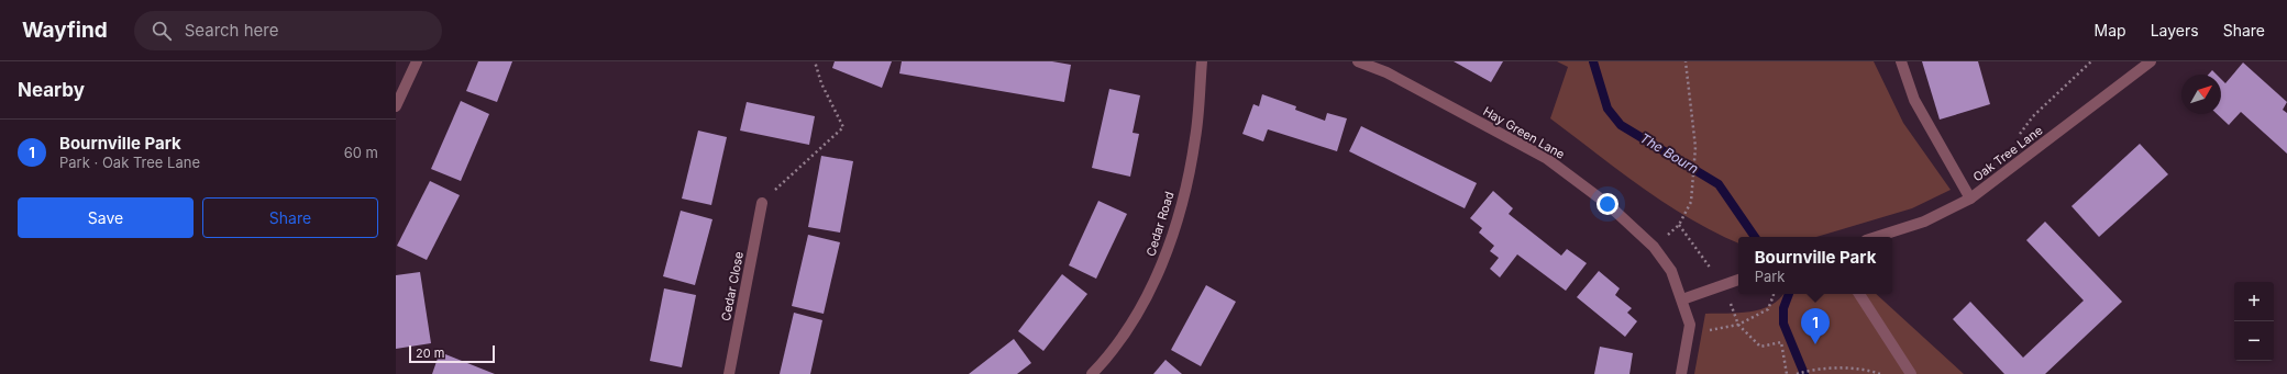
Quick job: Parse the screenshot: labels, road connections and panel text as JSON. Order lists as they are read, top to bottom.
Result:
{
  "streets": {
    "street": [
      "Hay Green Lane",
      "Oak Tree Lane",
      "Cedar Road",
      "Cedar Close"
    ]
  },
  "water": ["The Bourn"],
  "scale_bar": "20 m",
  "north": "top right",
  "page": {
    "header": "Wayfind",
    "search": "Search here",
    "nav": ["Map", "Layers", "Share"],
    "heading": "Nearby",
    "list": [
      {
        "mark": "1",
        "name": "Bournville Park",
        "note": "Park · Oak Tree Lane",
        "value": "60 m"
      }
    ],
    "buttons": ["Save", "Share"],
    "popup": ["Bournville Park", "Park"],
    "map_buttons": ["+", "−"],
    "pins": "1",
    "scale": "20 m"
  }
}
